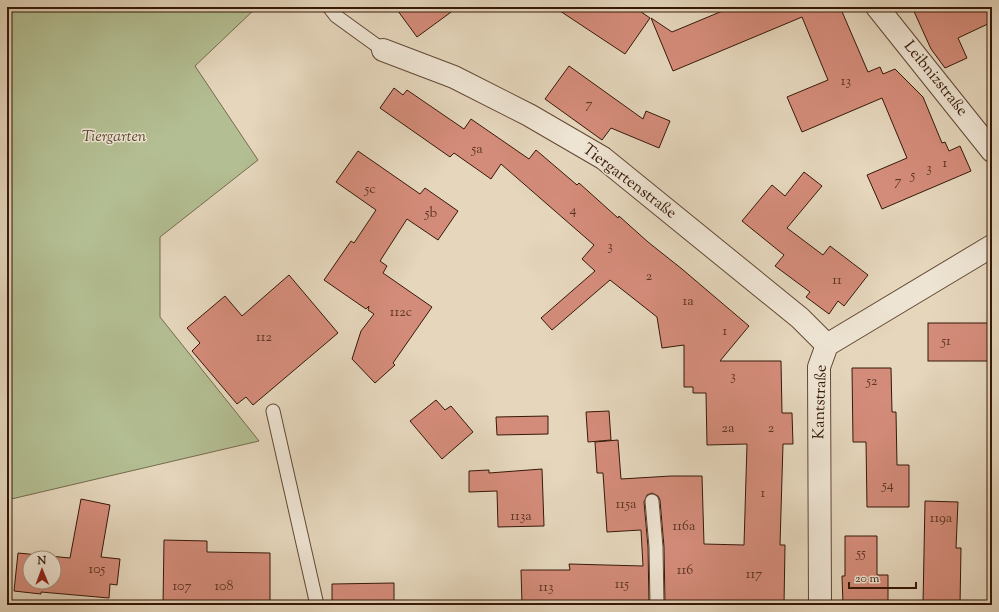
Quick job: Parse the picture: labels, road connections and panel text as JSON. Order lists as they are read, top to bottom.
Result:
{
  "streets": {
    "street": ["Leibnizstraße", "Tiergartenstraße", "Kantstraße"]
  },
  "crossings": [
    ["Tiergartenstraße", "Kantstraße"]
  ],
  "parks": ["Tiergarten"],
  "house_numbers": [
    "13",
    "7",
    "5a",
    "1",
    "3",
    "5",
    "7",
    "5c",
    "4",
    "5b",
    "3",
    "2",
    "11",
    "1a",
    "112c",
    "1",
    "112",
    "51",
    "3",
    "52",
    "2a",
    "2",
    "54",
    "1",
    "115a",
    "113a",
    "119a",
    "116a",
    "55",
    "105",
    "116",
    "117",
    "115",
    "107",
    "108",
    "113"
  ],
  "scale_bar": "20 m",
  "north": "top"
}
